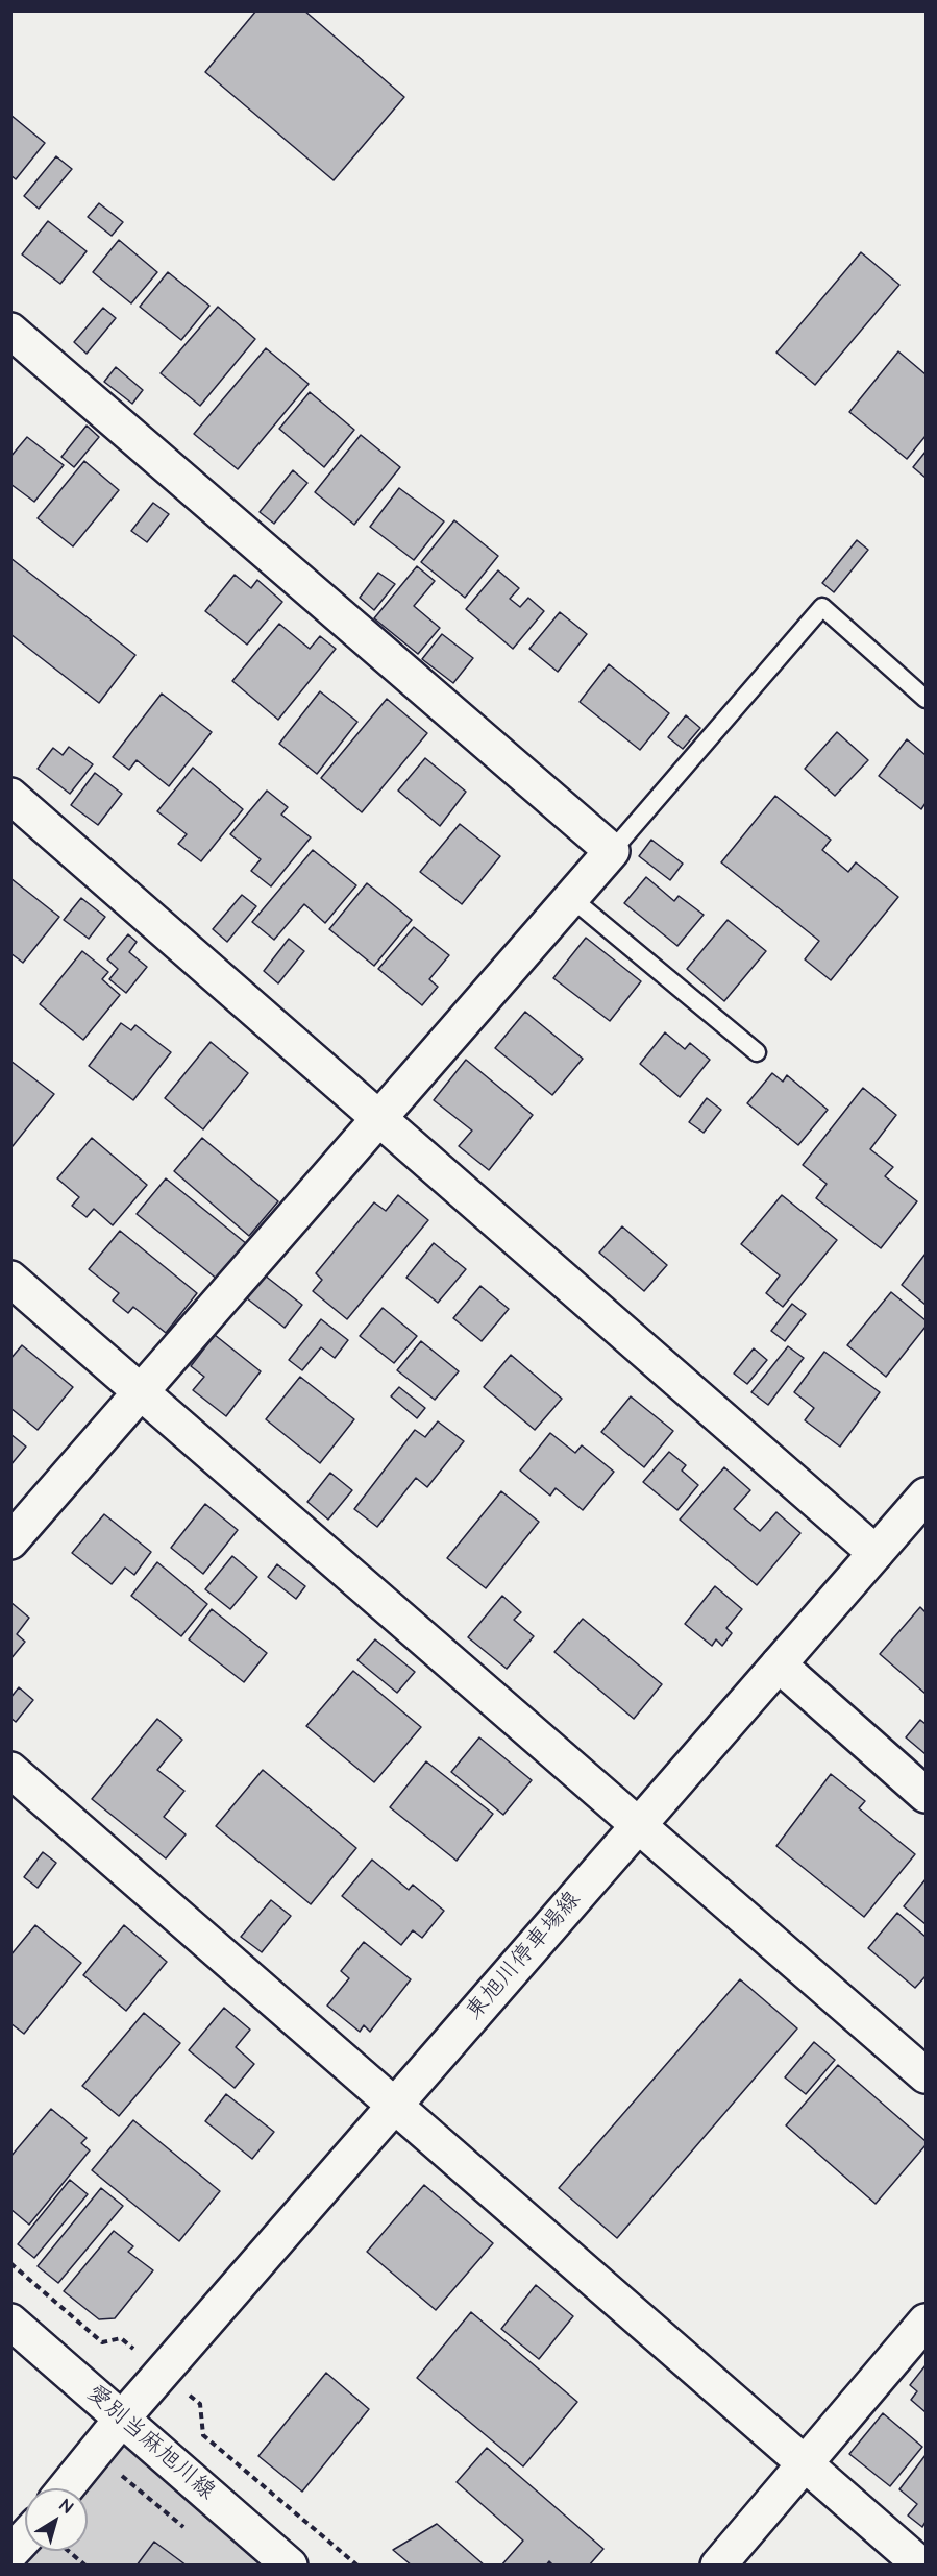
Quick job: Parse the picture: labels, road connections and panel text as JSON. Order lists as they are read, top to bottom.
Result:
{
  "streets": {
    "street": ["東旭川停車場線", "愛別当麻旭川線"]
  },
  "crossings": [
    ["東旭川停車場線", "愛別当麻旭川線"]
  ],
  "north": "top right"
}
